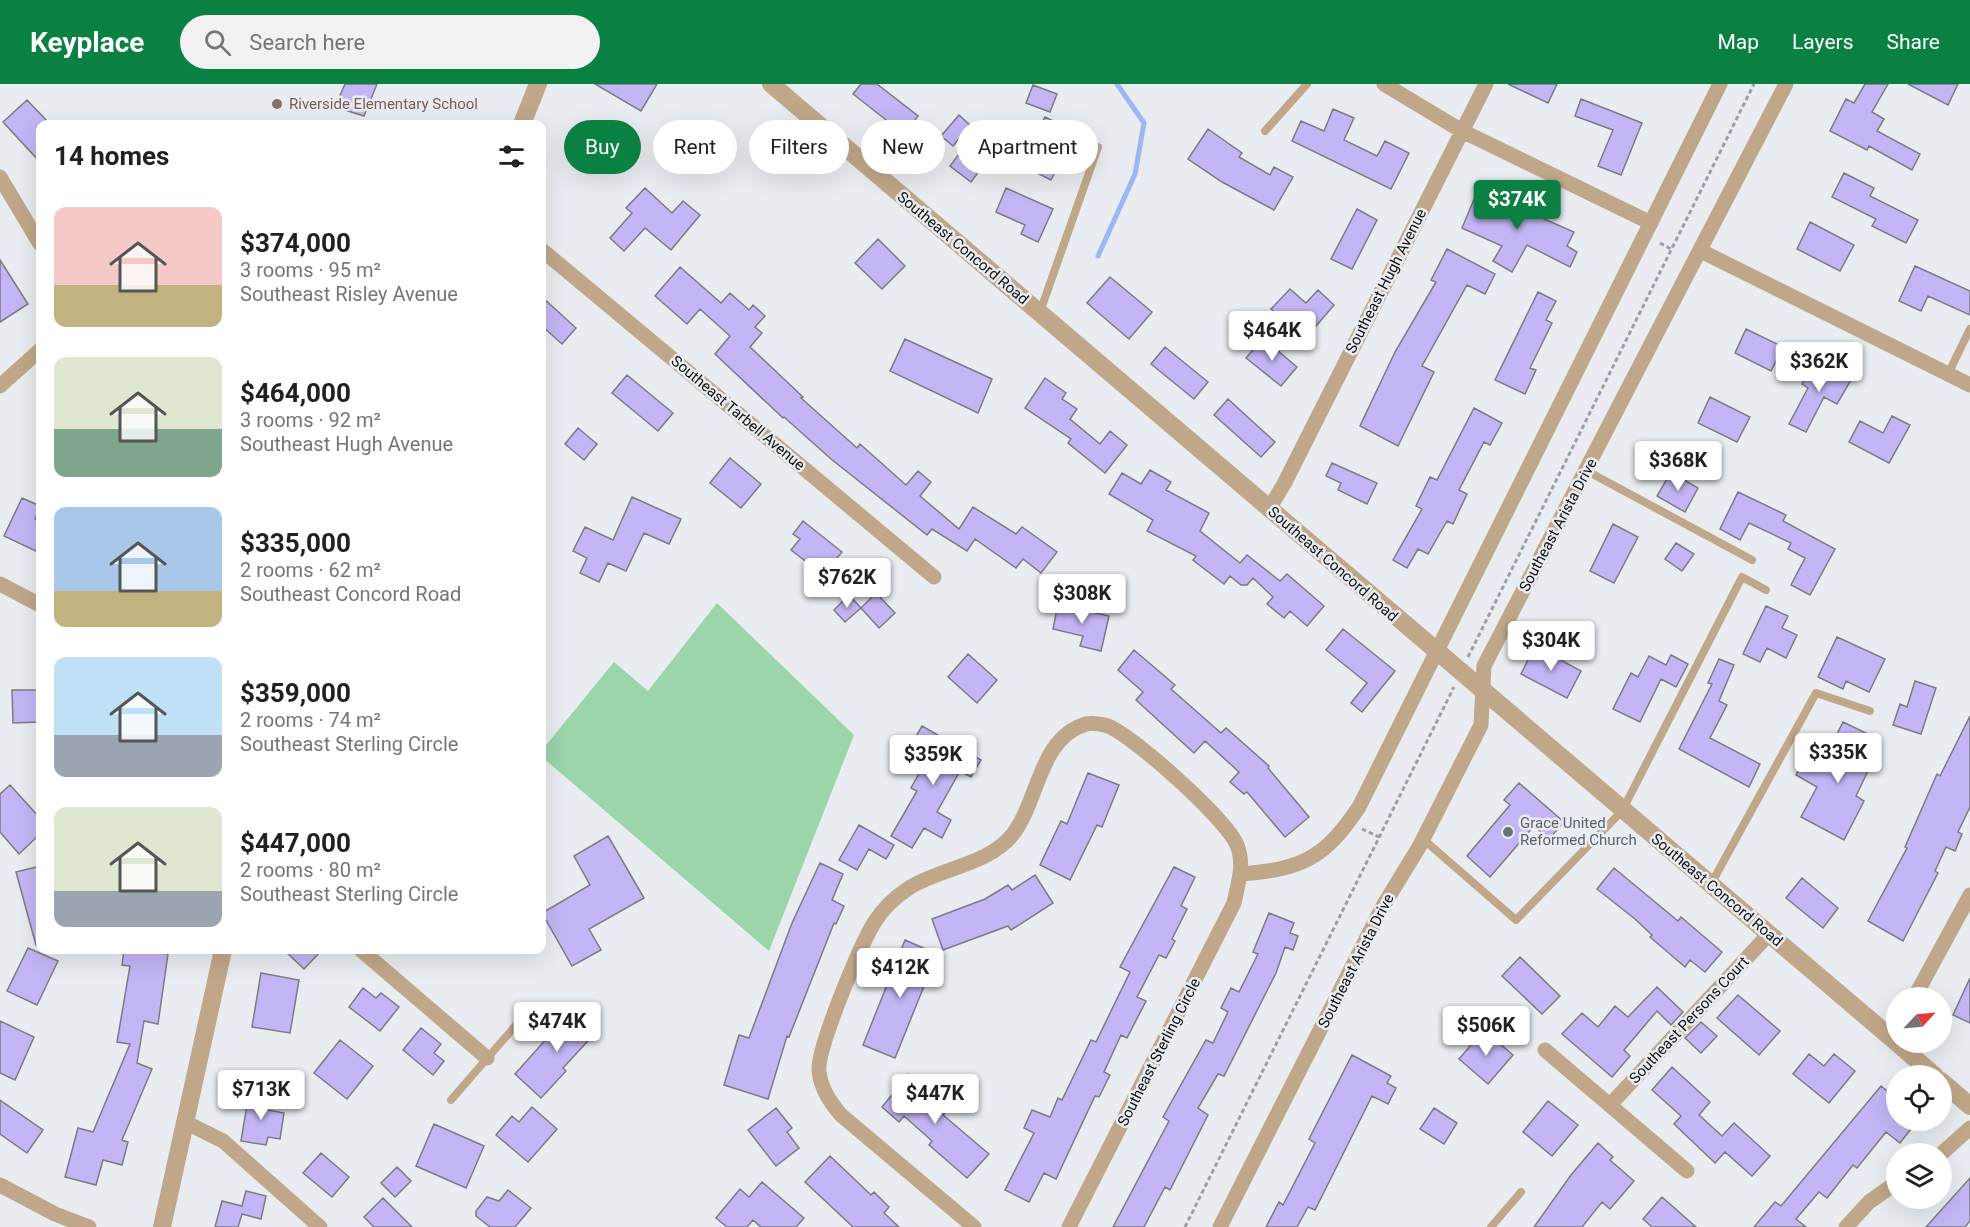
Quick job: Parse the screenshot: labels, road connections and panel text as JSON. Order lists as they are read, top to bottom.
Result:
{
  "streets": {
    "street": [
      "Southeast Concord Road",
      "Southeast Hugh Avenue",
      "Southeast Tarbell Avenue",
      "Southeast Arista Drive",
      "Southeast Persons Court",
      "Southeast Sterling Circle"
    ]
  },
  "crossings": [
    ["Southeast Concord Road", "Southeast Hugh Avenue"],
    ["Southeast Concord Road", "Southeast Arista Drive"],
    ["Southeast Concord Road", "Southeast Persons Court"]
  ],
  "places": ["Riverside Elementary School", "Grace United Reformed Church"],
  "north": "top right",
  "page": {
    "header": "Keyplace",
    "search": "Search here",
    "nav": ["Map", "Layers", "Share"],
    "chip": [
      "Buy",
      "Rent",
      "Filters",
      "New",
      "Apartment"
    ],
    "heading": "14 homes",
    "price": [
      "$374K",
      "$464K",
      "$362K",
      "$368K",
      "$762K",
      "$308K",
      "$304K",
      "$335K",
      "$359K",
      "$412K",
      "$474K",
      "$506K",
      "$713K",
      "$447K"
    ],
    "list": [
      {
        "name": "$374,000",
        "note": "3 rooms · 95 m² · Southeast Risley Avenue"
      },
      {
        "name": "$464,000",
        "note": "3 rooms · 92 m² · Southeast Hugh Avenue"
      },
      {
        "name": "$335,000",
        "note": "2 rooms · 62 m² · Southeast Concord Road"
      },
      {
        "name": "$359,000",
        "note": "2 rooms · 74 m² · Southeast Sterling Circle"
      },
      {
        "name": "$447,000",
        "note": "2 rooms · 80 m² · Southeast Sterling Circle"
      }
    ]
  }
}
